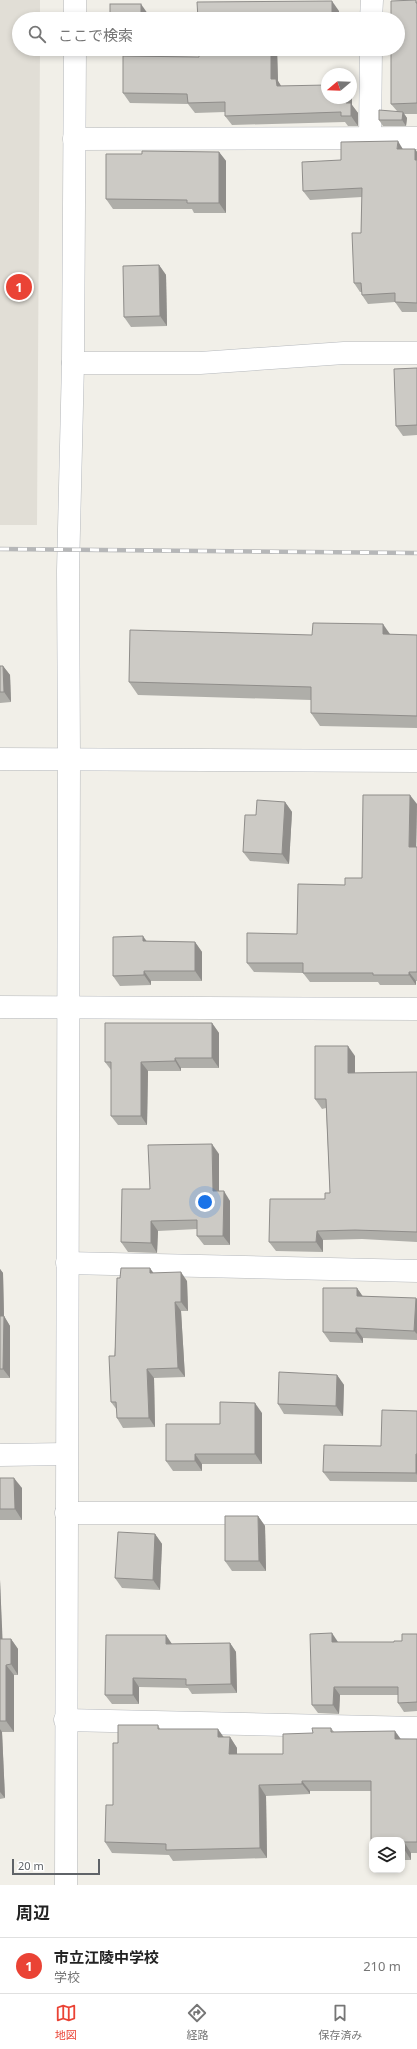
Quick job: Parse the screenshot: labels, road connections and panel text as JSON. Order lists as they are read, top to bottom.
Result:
{
  "scale_bar": "20 m",
  "north": "left",
  "page": {
    "search": "ここで検索",
    "pins": "1",
    "scale": "20 m",
    "heading": "周辺",
    "list": [
      {
        "mark": "1",
        "name": "市立江陵中学校",
        "note": "学校",
        "value": "210 m"
      }
    ],
    "nav": ["地図", "経路", "保存済み"]
  }
}
